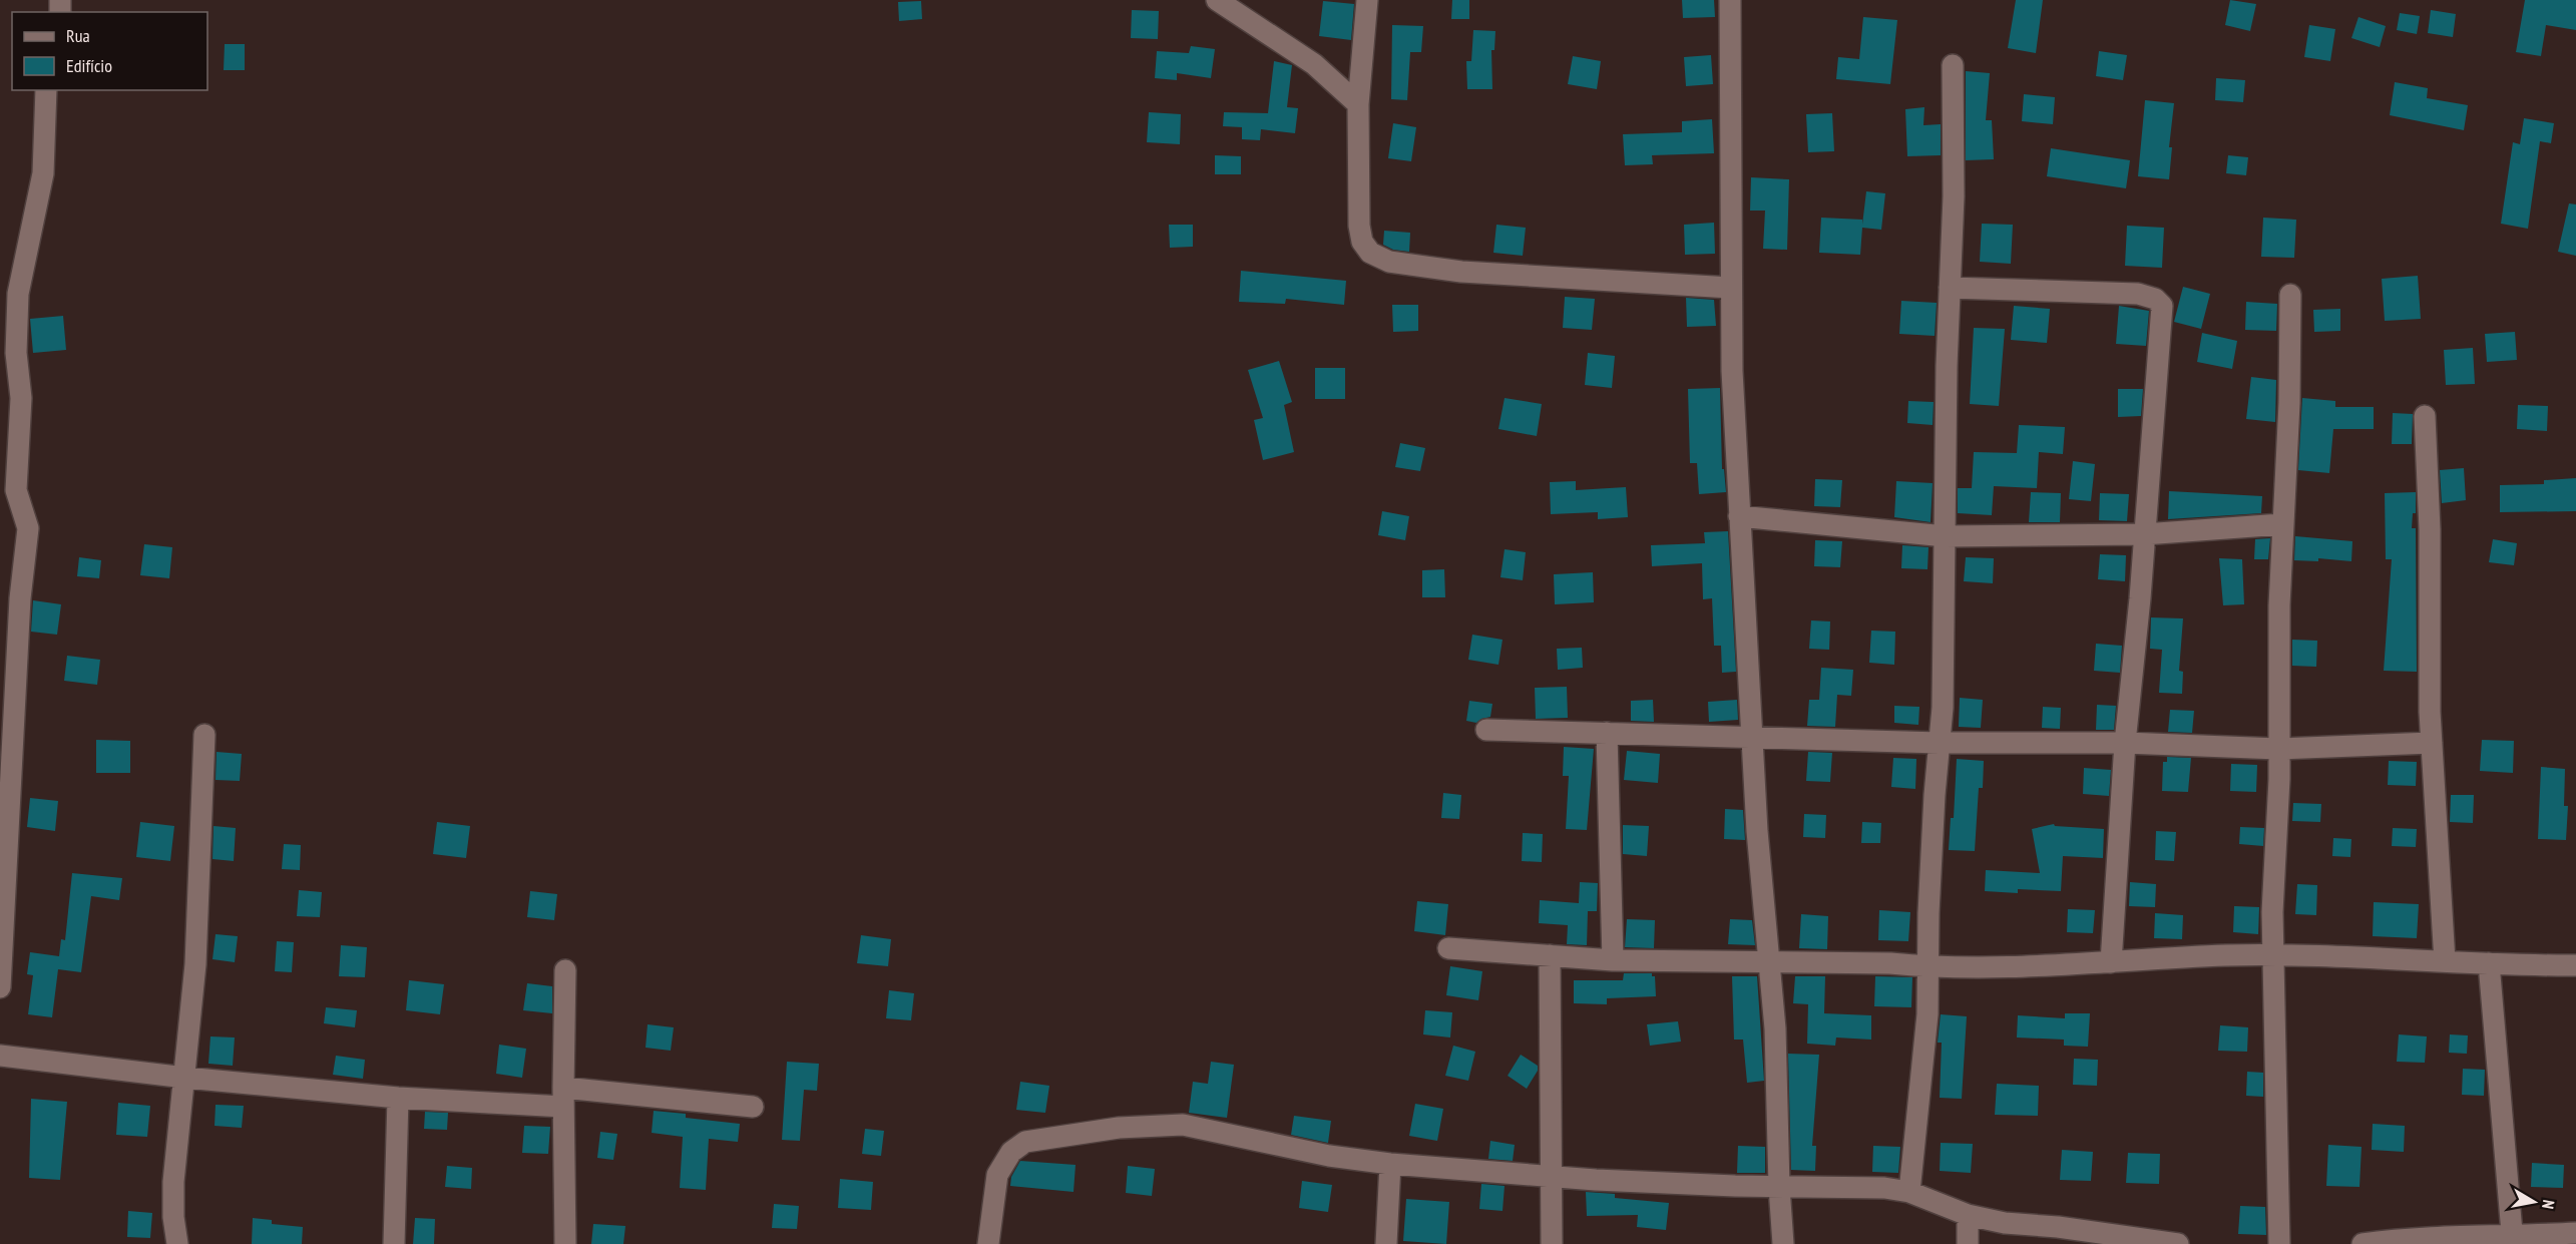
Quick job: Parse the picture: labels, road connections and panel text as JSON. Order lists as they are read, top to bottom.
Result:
{
  "legend": ["Rua", "Edifício"],
  "north": "right"
}
